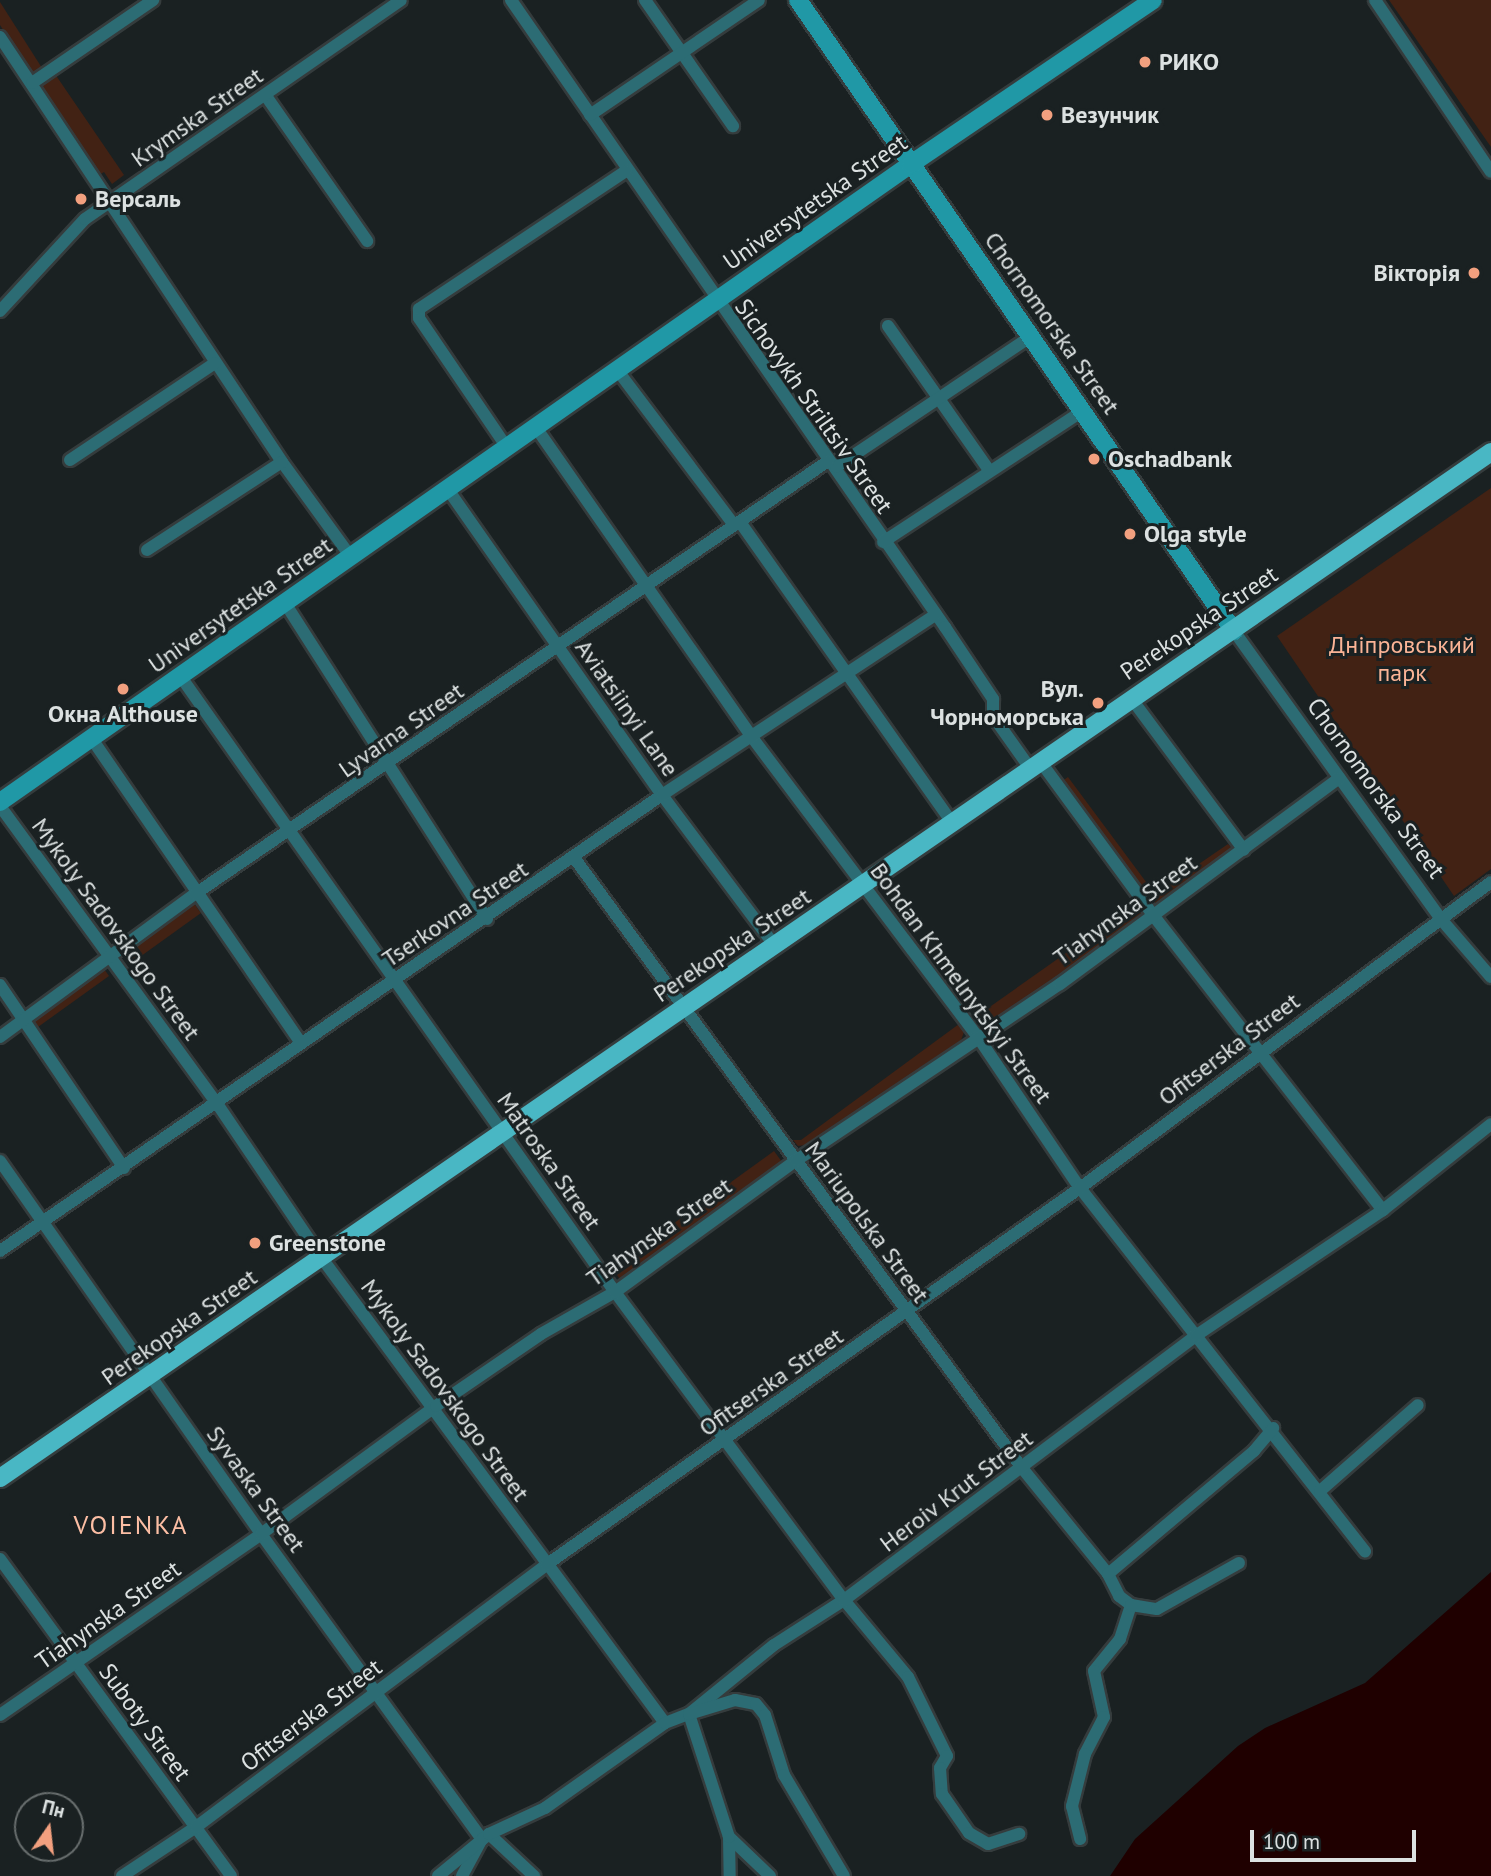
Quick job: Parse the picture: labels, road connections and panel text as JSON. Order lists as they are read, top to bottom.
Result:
{
  "streets": {
    "main road": ["Perekopska Street"],
    "street": [
      "Krymska Street",
      "Universytetska Street",
      "Chornomorska Street",
      "Sichovykh Striltsiv Street",
      "Aviatsiinyi Lane",
      "Lyvarna Street",
      "Tiahynska Street",
      "Tserkovna Street",
      "Mykoly Sadovskogo Street",
      "Bohdan Khmelnytskyi Street",
      "Ofitserska Street",
      "Matroska Street",
      "Mariupolska Street",
      "Syvaska Street",
      "Heroiv Krut Street",
      "Suboty Street"
    ]
  },
  "crossings": [
    ["Universytetska Street", "Chornomorska Street"],
    ["Universytetska Street", "Sichovykh Striltsiv Street"],
    ["Universytetska Street", "Aviatsiinyi Lane"],
    ["Universytetska Street", "Mykoly Sadovskogo Street"],
    ["Universytetska Street", "Bohdan Khmelnytskyi Street"],
    ["Universytetska Street", "Matroska Street"],
    ["Chornomorska Street", "Perekopska Street"],
    ["Chornomorska Street", "Lyvarna Street"],
    ["Chornomorska Street", "Tiahynska Street"],
    ["Chornomorska Street", "Ofitserska Street"],
    ["Sichovykh Striltsiv Street", "Perekopska Street"],
    ["Sichovykh Striltsiv Street", "Lyvarna Street"],
    ["Sichovykh Striltsiv Street", "Tiahynska Street"],
    ["Sichovykh Striltsiv Street", "Tserkovna Street"],
    ["Sichovykh Striltsiv Street", "Ofitserska Street"],
    ["Sichovykh Striltsiv Street", "Heroiv Krut Street"],
    ["Perekopska Street", "Aviatsiinyi Lane"],
    ["Perekopska Street", "Mykoly Sadovskogo Street"],
    ["Perekopska Street", "Bohdan Khmelnytskyi Street"],
    ["Perekopska Street", "Matroska Street"],
    ["Perekopska Street", "Mariupolska Street"],
    ["Perekopska Street", "Syvaska Street"],
    ["Aviatsiinyi Lane", "Lyvarna Street"],
    ["Aviatsiinyi Lane", "Tserkovna Street"],
    ["Lyvarna Street", "Mykoly Sadovskogo Street"],
    ["Lyvarna Street", "Bohdan Khmelnytskyi Street"],
    ["Lyvarna Street", "Matroska Street"],
    ["Tiahynska Street", "Mykoly Sadovskogo Street"],
    ["Tiahynska Street", "Bohdan Khmelnytskyi Street"],
    ["Tiahynska Street", "Matroska Street"],
    ["Tiahynska Street", "Mariupolska Street"],
    ["Tiahynska Street", "Syvaska Street"],
    ["Tiahynska Street", "Suboty Street"],
    ["Tserkovna Street", "Mykoly Sadovskogo Street"],
    ["Tserkovna Street", "Bohdan Khmelnytskyi Street"],
    ["Tserkovna Street", "Matroska Street"],
    ["Tserkovna Street", "Mariupolska Street"],
    ["Tserkovna Street", "Syvaska Street"],
    ["Mykoly Sadovskogo Street", "Ofitserska Street"],
    ["Mykoly Sadovskogo Street", "Heroiv Krut Street"],
    ["Bohdan Khmelnytskyi Street", "Ofitserska Street"],
    ["Bohdan Khmelnytskyi Street", "Heroiv Krut Street"],
    ["Ofitserska Street", "Matroska Street"],
    ["Ofitserska Street", "Mariupolska Street"],
    ["Ofitserska Street", "Syvaska Street"],
    ["Ofitserska Street", "Suboty Street"],
    ["Matroska Street", "Heroiv Krut Street"],
    ["Mariupolska Street", "Heroiv Krut Street"],
    ["Syvaska Street", "Heroiv Krut Street"]
  ],
  "districts": ["VOIENKA"],
  "parks": ["Дніпровський парк"],
  "places": [
    "РИКО",
    "Везунчик",
    "Версаль",
    "Вікторія",
    "Oschadbank",
    "Olga style",
    "Окна Althouse",
    "Вул. Чорноморська",
    "Greenstone"
  ],
  "scale_bar": "100 m",
  "north": "top"
}
